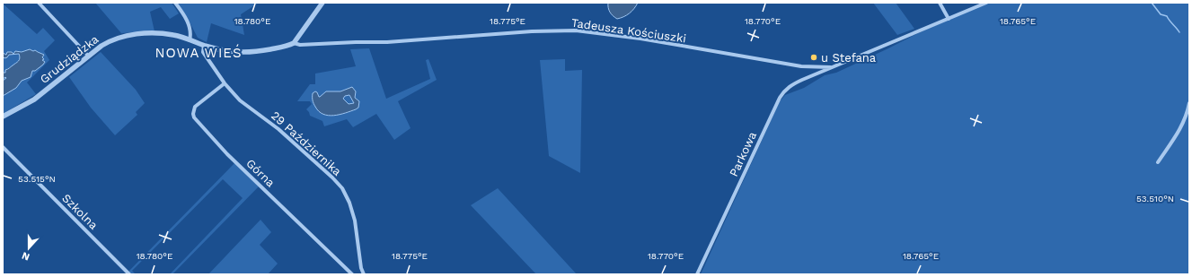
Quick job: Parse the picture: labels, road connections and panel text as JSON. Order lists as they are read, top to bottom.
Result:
{
  "streets": {
    "street": [
      "Tadeusza Kościuszki",
      "Grudziądzka",
      "29 Października",
      "Parkowa",
      "Górna",
      "Szkolna"
    ]
  },
  "crossings": [
    ["Tadeusza Kościuszki", "Grudziądzka"],
    ["Tadeusza Kościuszki", "Parkowa"],
    ["Grudziądzka", "29 Października"],
    ["29 Października", "Górna"]
  ],
  "districts": ["NOWA WIEŚ"],
  "places": ["u Stefana"],
  "north": "bottom",
  "coordinates": [
    "18.780°E",
    "18.775°E",
    "18.770°E",
    "18.765°E",
    "53.515°N",
    "53.510°N"
  ]
}
